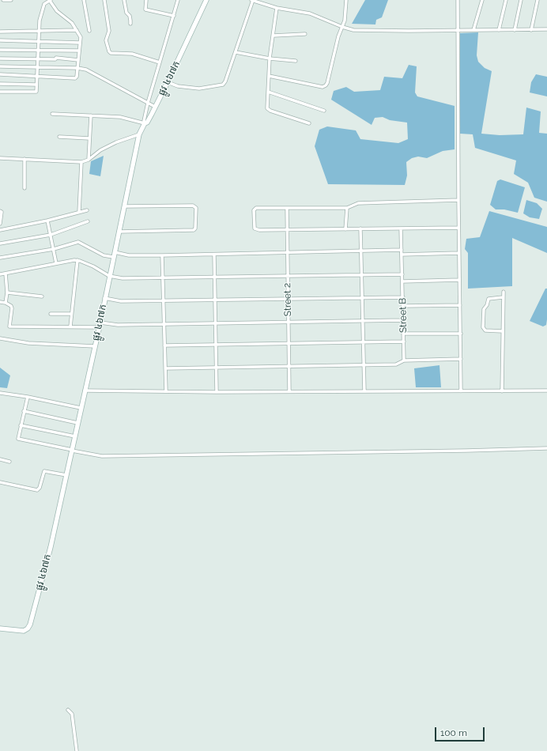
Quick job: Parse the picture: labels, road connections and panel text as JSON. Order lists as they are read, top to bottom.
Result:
{
  "streets": {
    "street": ["ផ្លូវ ៤៦៧ក", "Street 2", "Street B"]
  },
  "scale_bar": "100 m"
}
